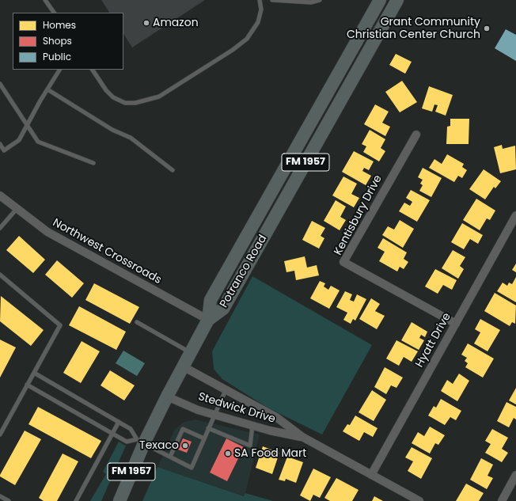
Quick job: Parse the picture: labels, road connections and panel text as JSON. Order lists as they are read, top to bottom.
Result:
{
  "streets": {
    "main road": ["FM 1957", "Potranco Road"],
    "street": [
      "Kentisbury Drive",
      "Northwest Crossroads",
      "Hyatt Drive",
      "Stedwick Drive"
    ]
  },
  "crossings": [
    ["FM 1957", "Northwest Crossroads"],
    ["FM 1957", "Potranco Road"],
    ["FM 1957", "Stedwick Drive"],
    ["Kentisbury Drive", "Hyatt Drive"],
    ["Northwest Crossroads", "Potranco Road"],
    ["Hyatt Drive", "Stedwick Drive"]
  ],
  "places": [
    "Amazon",
    "Grant Community Christian Center Church",
    "Texaco",
    "SA Food Mart"
  ],
  "legend": ["Homes", "Shops", "Public"]
}
